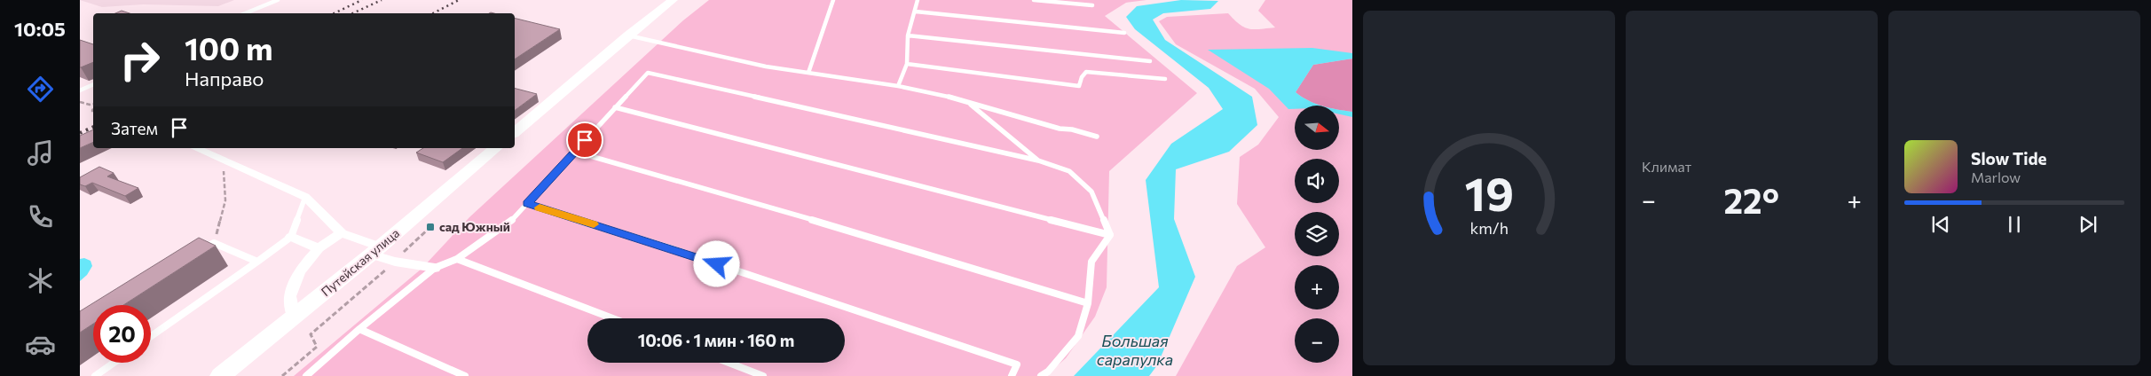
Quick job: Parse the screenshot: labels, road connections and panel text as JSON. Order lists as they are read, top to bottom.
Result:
{
  "streets": {
    "main road": ["Путейская улица"]
  },
  "water": ["Большая сарапулка"],
  "places": {
    "transit": ["сад Южный"]
  },
  "north": "right",
  "page": {
    "tabs": "10:05",
    "tile": "Климат",
    "turn": ["100 m", "Направо"],
    "map_buttons": ["+", "−"],
    "then": "Затем",
    "song": ["Slow Tide", "Marlow"],
    "heat": ["−", "22°", "+"],
    "limit": "20",
    "trip": "10:06 · 1 мин · 160 m",
    "gauge": ["19", "km/h"]
  }
}
